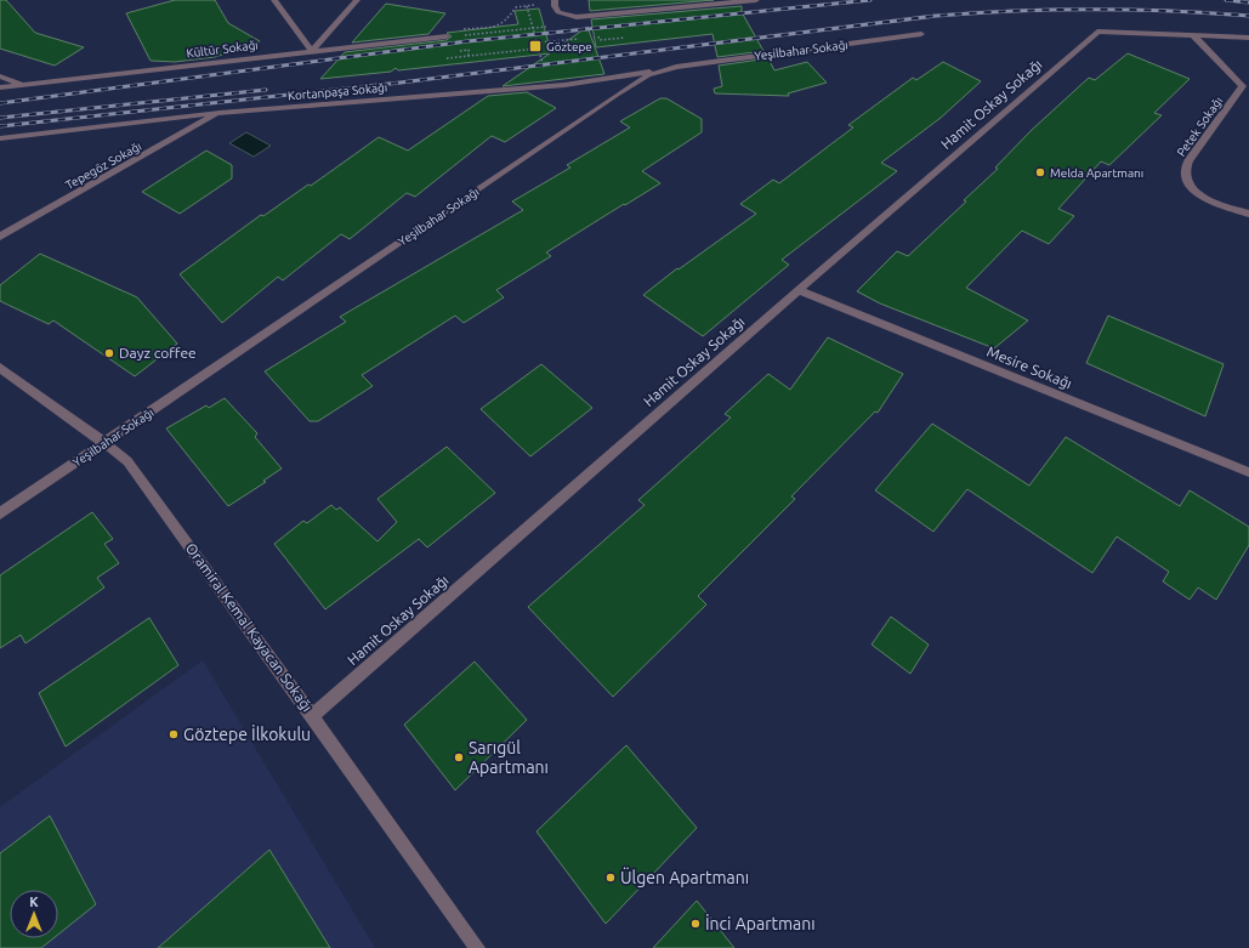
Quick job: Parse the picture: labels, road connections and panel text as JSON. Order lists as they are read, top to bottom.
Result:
{
  "streets": {
    "street": [
      "Kültür Sokağı",
      "Yeşilbahar Sokağı",
      "Kortanpaşa Sokağı",
      "Hamit Oskay Sokağı",
      "Petek Sokağı",
      "Tepegöz Sokağı",
      "Mesire Sokağı",
      "Oramiral Kemal Kayacan Sokağı"
    ]
  },
  "crossings": [
    ["Yeşilbahar Sokağı", "Kortanpaşa Sokağı"],
    ["Yeşilbahar Sokağı", "Oramiral Kemal Kayacan Sokağı"],
    ["Kortanpaşa Sokağı", "Tepegöz Sokağı"],
    ["Hamit Oskay Sokağı", "Petek Sokağı"],
    ["Hamit Oskay Sokağı", "Mesire Sokağı"],
    ["Hamit Oskay Sokağı", "Oramiral Kemal Kayacan Sokağı"]
  ],
  "places": {
    "transit": ["Göztepe"],
    "other": [
      "Melda Apartmanı",
      "Dayz coffee",
      "Göztepe İlkokulu",
      "Sarıgül Apartmanı",
      "Ülgen Apartmanı",
      "İnci Apartmanı"
    ]
  },
  "north": "top"
}
